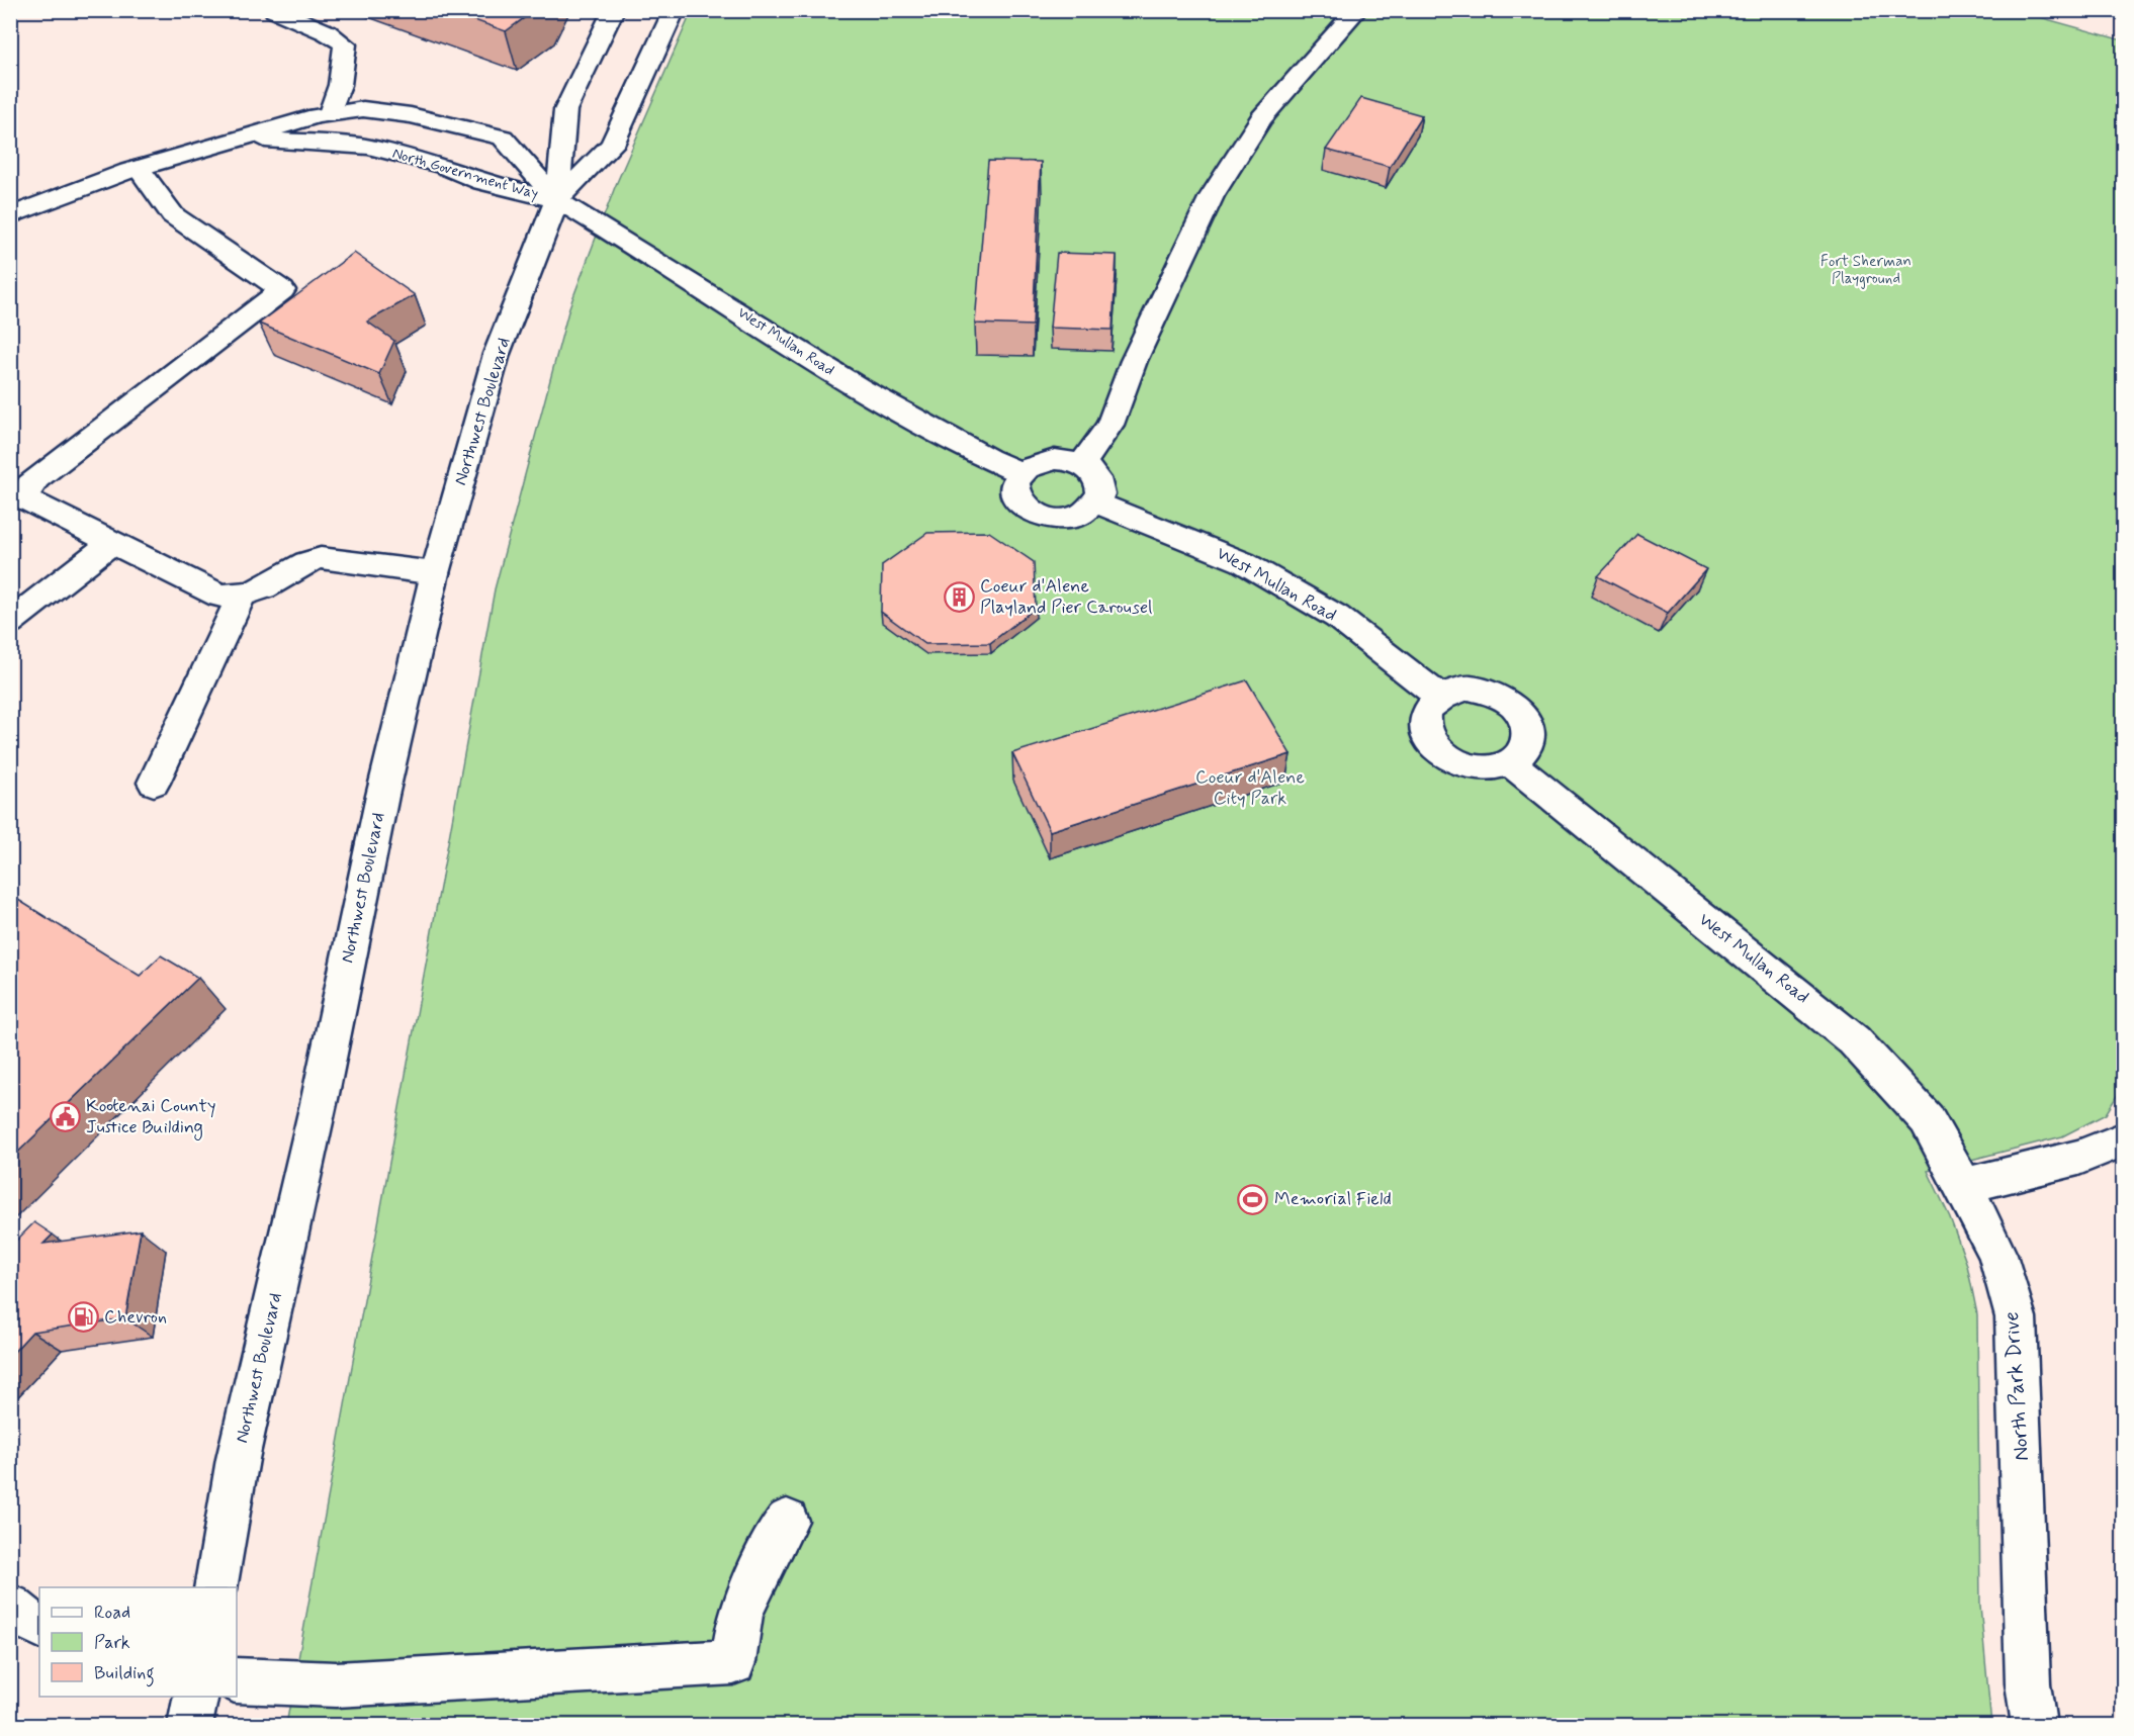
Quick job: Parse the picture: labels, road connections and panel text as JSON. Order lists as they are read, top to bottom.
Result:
{
  "streets": {
    "street": [
      "North Government Way",
      "West Mullan Road",
      "Northwest Boulevard",
      "North Park Drive"
    ]
  },
  "crossings": [
    ["North Government Way", "West Mullan Road"],
    ["North Government Way", "Northwest Boulevard"],
    ["West Mullan Road", "Northwest Boulevard"],
    ["West Mullan Road", "North Park Drive"]
  ],
  "parks": ["Fort Sherman Playground", "Coeur d'Alene City Park"],
  "places": {
    "building": ["Coeur d'Alene Playland Pier Carousel"],
    "public building": ["Kootenai County Justice Building"],
    "sports": ["Memorial Field"],
    "fuel station": ["Chevron"]
  },
  "legend": ["Road", "Park", "Building"]
}
